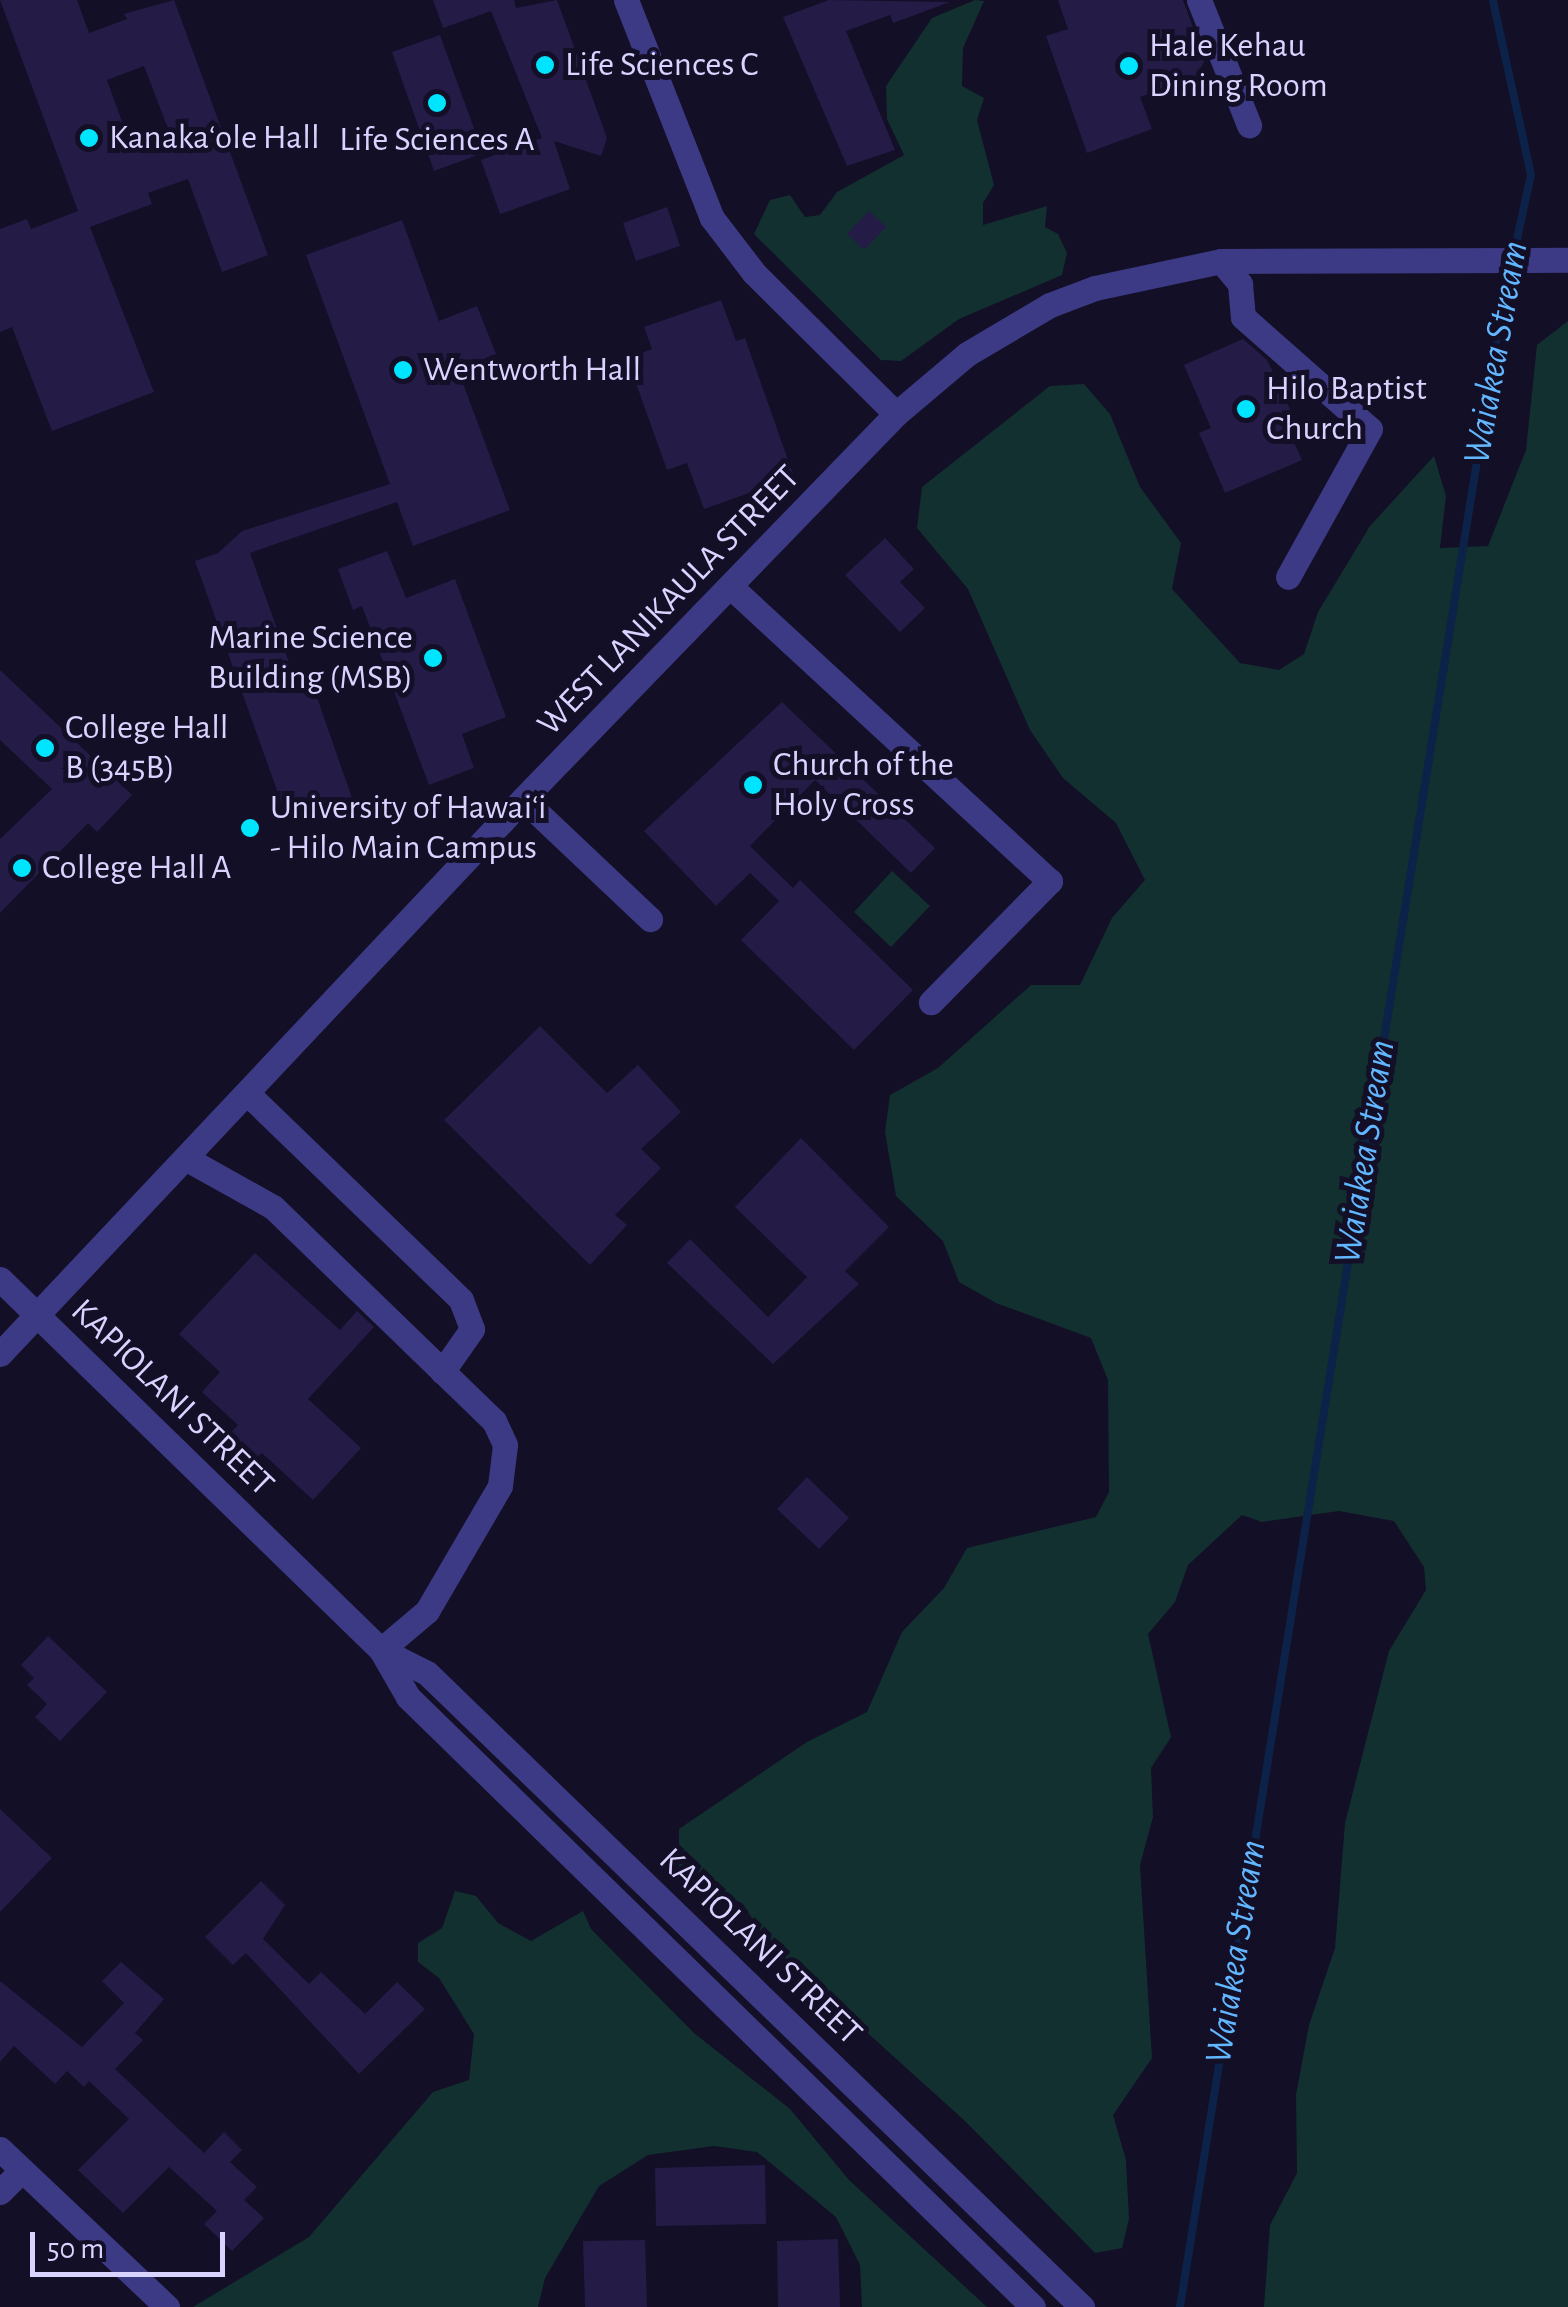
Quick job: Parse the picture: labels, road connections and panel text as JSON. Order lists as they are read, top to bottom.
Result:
{
  "streets": {
    "street": ["WEST LANIKAULA STREET", "KAPIOLANI STREET"]
  },
  "crossings": [
    ["WEST LANIKAULA STREET", "KAPIOLANI STREET"]
  ],
  "water": ["Waiakea Stream"],
  "places": [
    "Life Sciences C",
    "Hale Kehau Dining Room",
    "Life Sciences A",
    "Kanakaʻole Hall",
    "Wentworth Hall",
    "Hilo Baptist Church",
    "Marine Science Building (MSB)",
    "College Hall B (345B)",
    "Church of the Holy Cross",
    "University of Hawaiʻi - Hilo Main Campus",
    "College Hall A"
  ],
  "scale_bar": "50 m"
}
